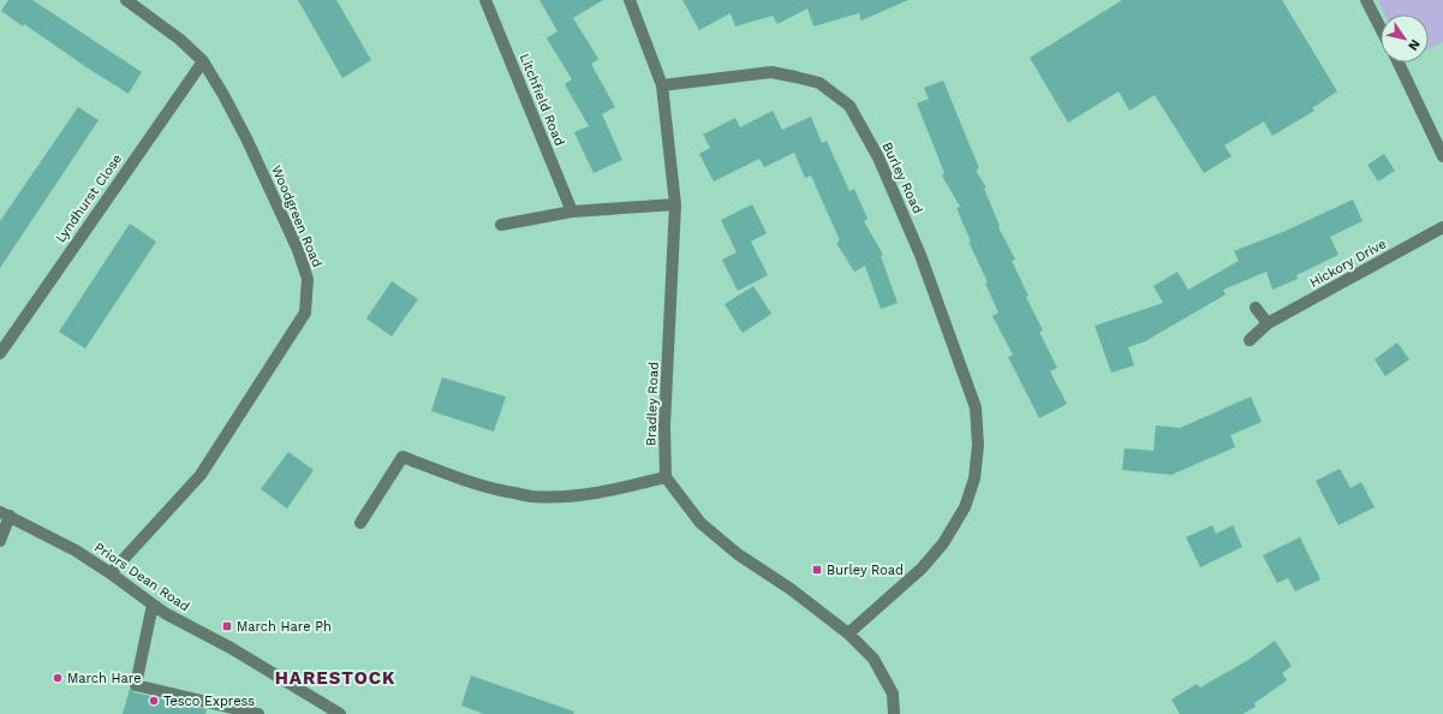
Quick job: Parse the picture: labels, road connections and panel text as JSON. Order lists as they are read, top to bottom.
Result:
{
  "streets": {
    "street": [
      "Litchfield Road",
      "Burley Road",
      "Lyndhurst Close",
      "Woodgreen Road",
      "Hickory Drive",
      "Bradley Road",
      "Priors Dean Road"
    ]
  },
  "crossings": [
    ["Burley Road", "Bradley Road"],
    ["Lyndhurst Close", "Woodgreen Road"],
    ["Woodgreen Road", "Priors Dean Road"]
  ],
  "districts": ["HARESTOCK"],
  "places": {
    "transit": ["Burley Road", "March Hare Ph"],
    "other": ["March Hare", "Tesco Express"]
  },
  "north": "bottom right"
}
